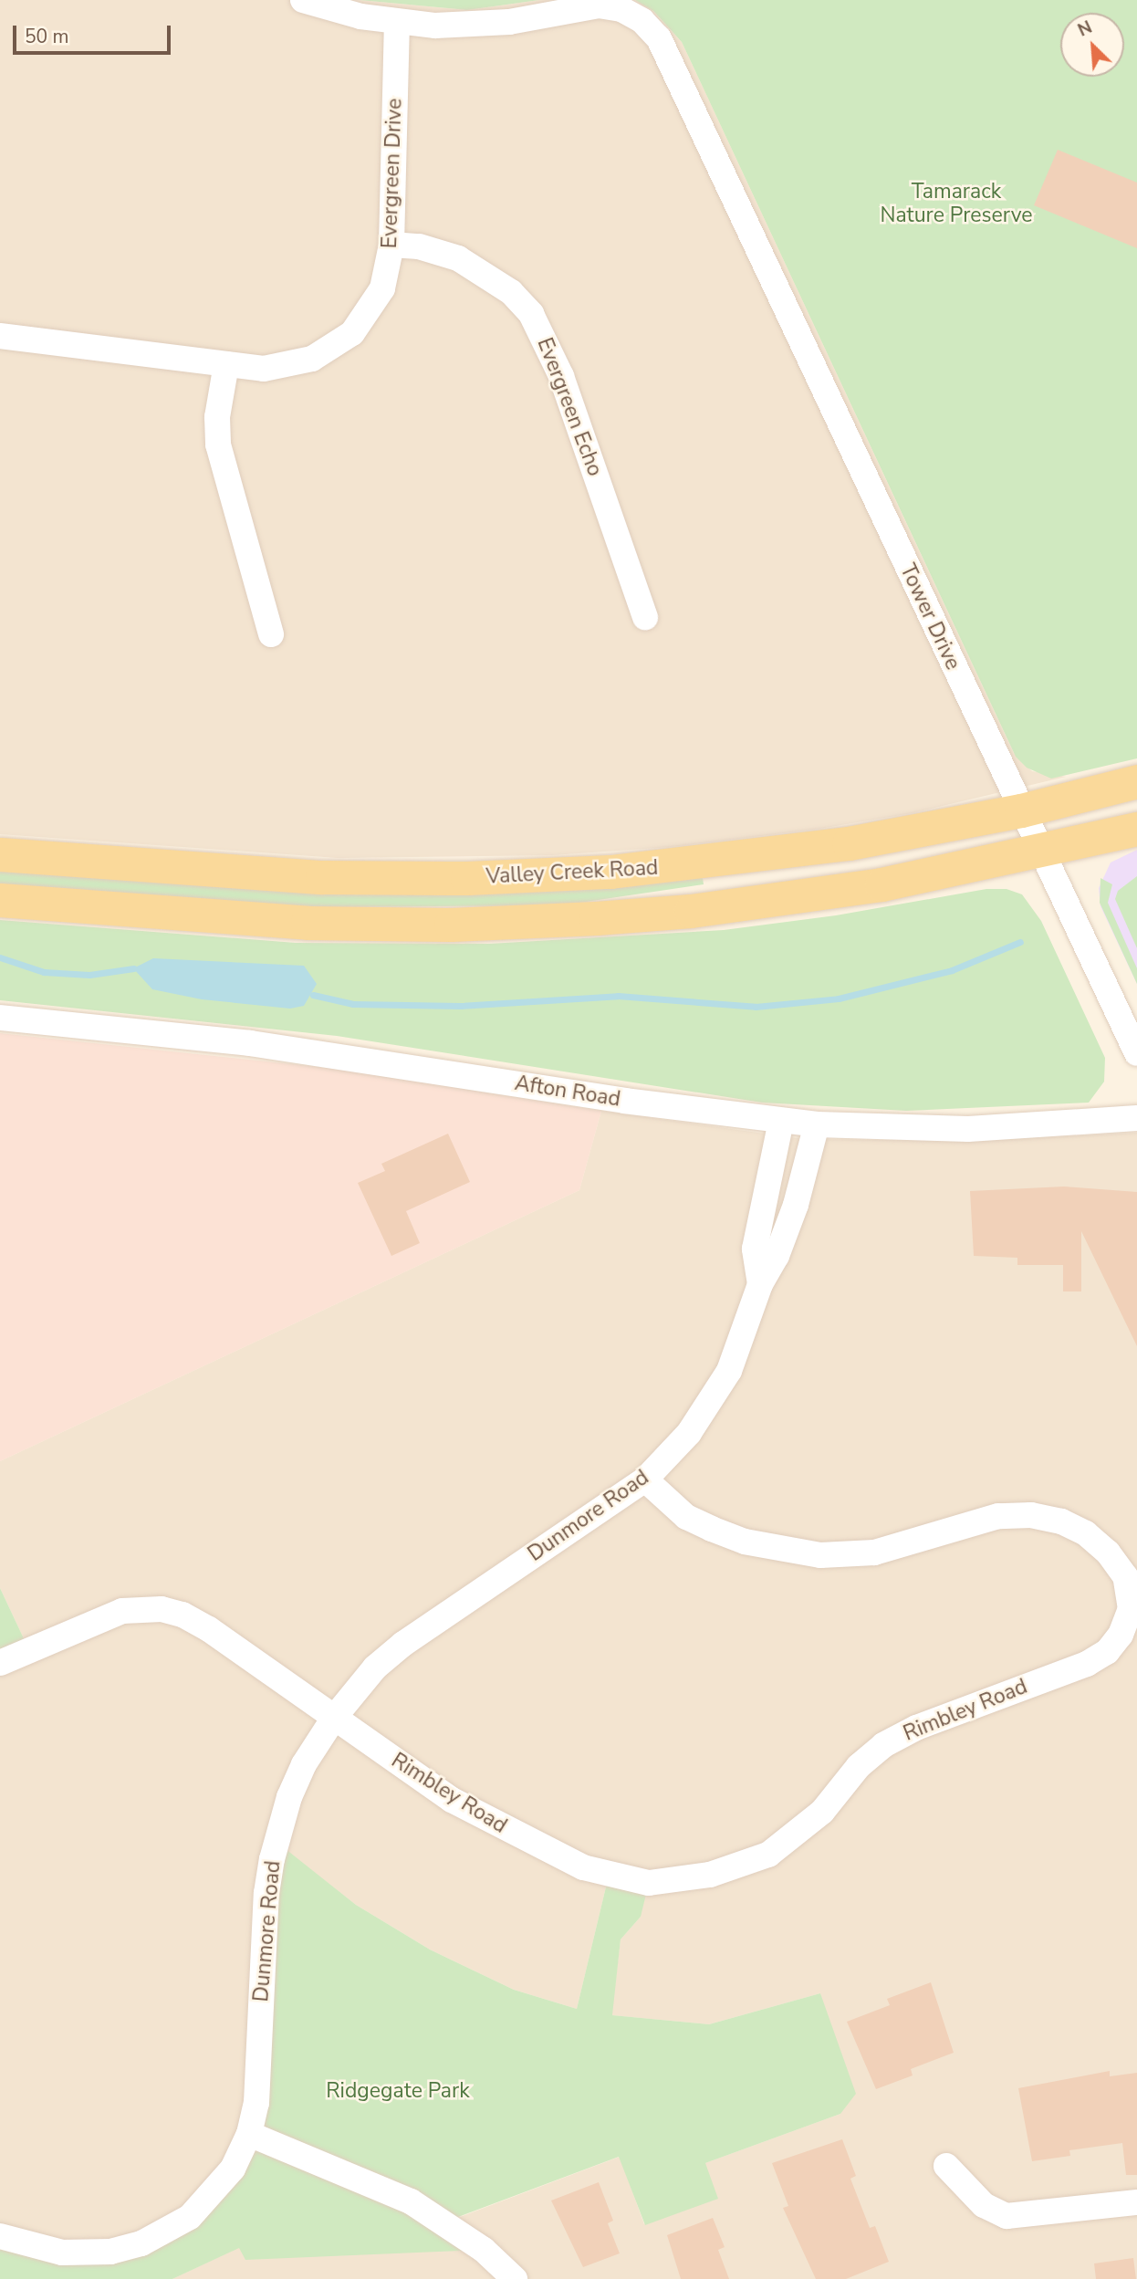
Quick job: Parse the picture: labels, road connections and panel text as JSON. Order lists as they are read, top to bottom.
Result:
{
  "streets": {
    "main road": ["Valley Creek Road"],
    "street": [
      "Evergreen Drive",
      "Evergreen Echo",
      "Tower Drive",
      "Afton Road",
      "Dunmore Road",
      "Rimbley Road"
    ]
  },
  "crossings": [
    ["Evergreen Drive", "Evergreen Echo"],
    ["Evergreen Drive", "Tower Drive"],
    ["Tower Drive", "Valley Creek Road"],
    ["Afton Road", "Dunmore Road"],
    ["Dunmore Road", "Rimbley Road"]
  ],
  "parks": ["Tamarack Nature Preserve", "Ridgegate Park"],
  "scale_bar": "50 m",
  "north": "top left"
}
